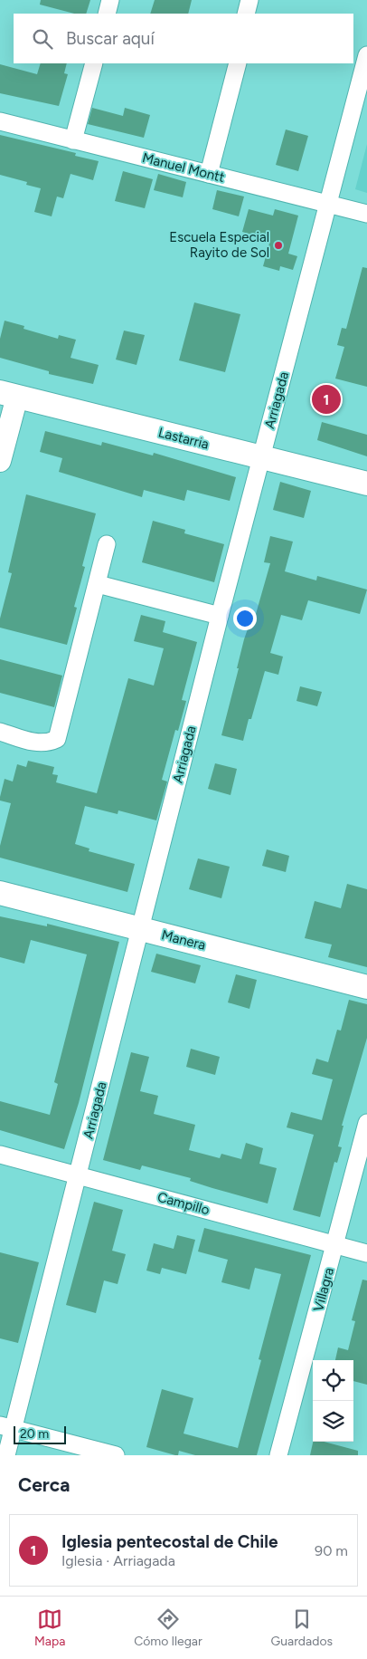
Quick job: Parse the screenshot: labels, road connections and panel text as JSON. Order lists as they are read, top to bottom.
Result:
{
  "streets": {
    "main road": ["Lastarria", "Manera"],
    "street": [
      "Manuel Montt",
      "Arriagada",
      "Campillo",
      "Villagra"
    ]
  },
  "crossings": [
    ["Manuel Montt", "Arriagada"],
    ["Arriagada", "Lastarria"],
    ["Arriagada", "Manera"],
    ["Arriagada", "Campillo"],
    ["Campillo", "Villagra"]
  ],
  "places": ["Escuela Especial Rayito de Sol"],
  "scale_bar": "20 m",
  "page": {
    "search": "Buscar aquí",
    "pins": "1",
    "scale": "20 m",
    "heading": "Cerca",
    "list": [
      {
        "mark": "1",
        "name": "Iglesia pentecostal de Chile",
        "note": "Iglesia · Arriagada",
        "value": "90 m"
      }
    ],
    "nav": ["Mapa", "Cómo llegar", "Guardados"]
  }
}
